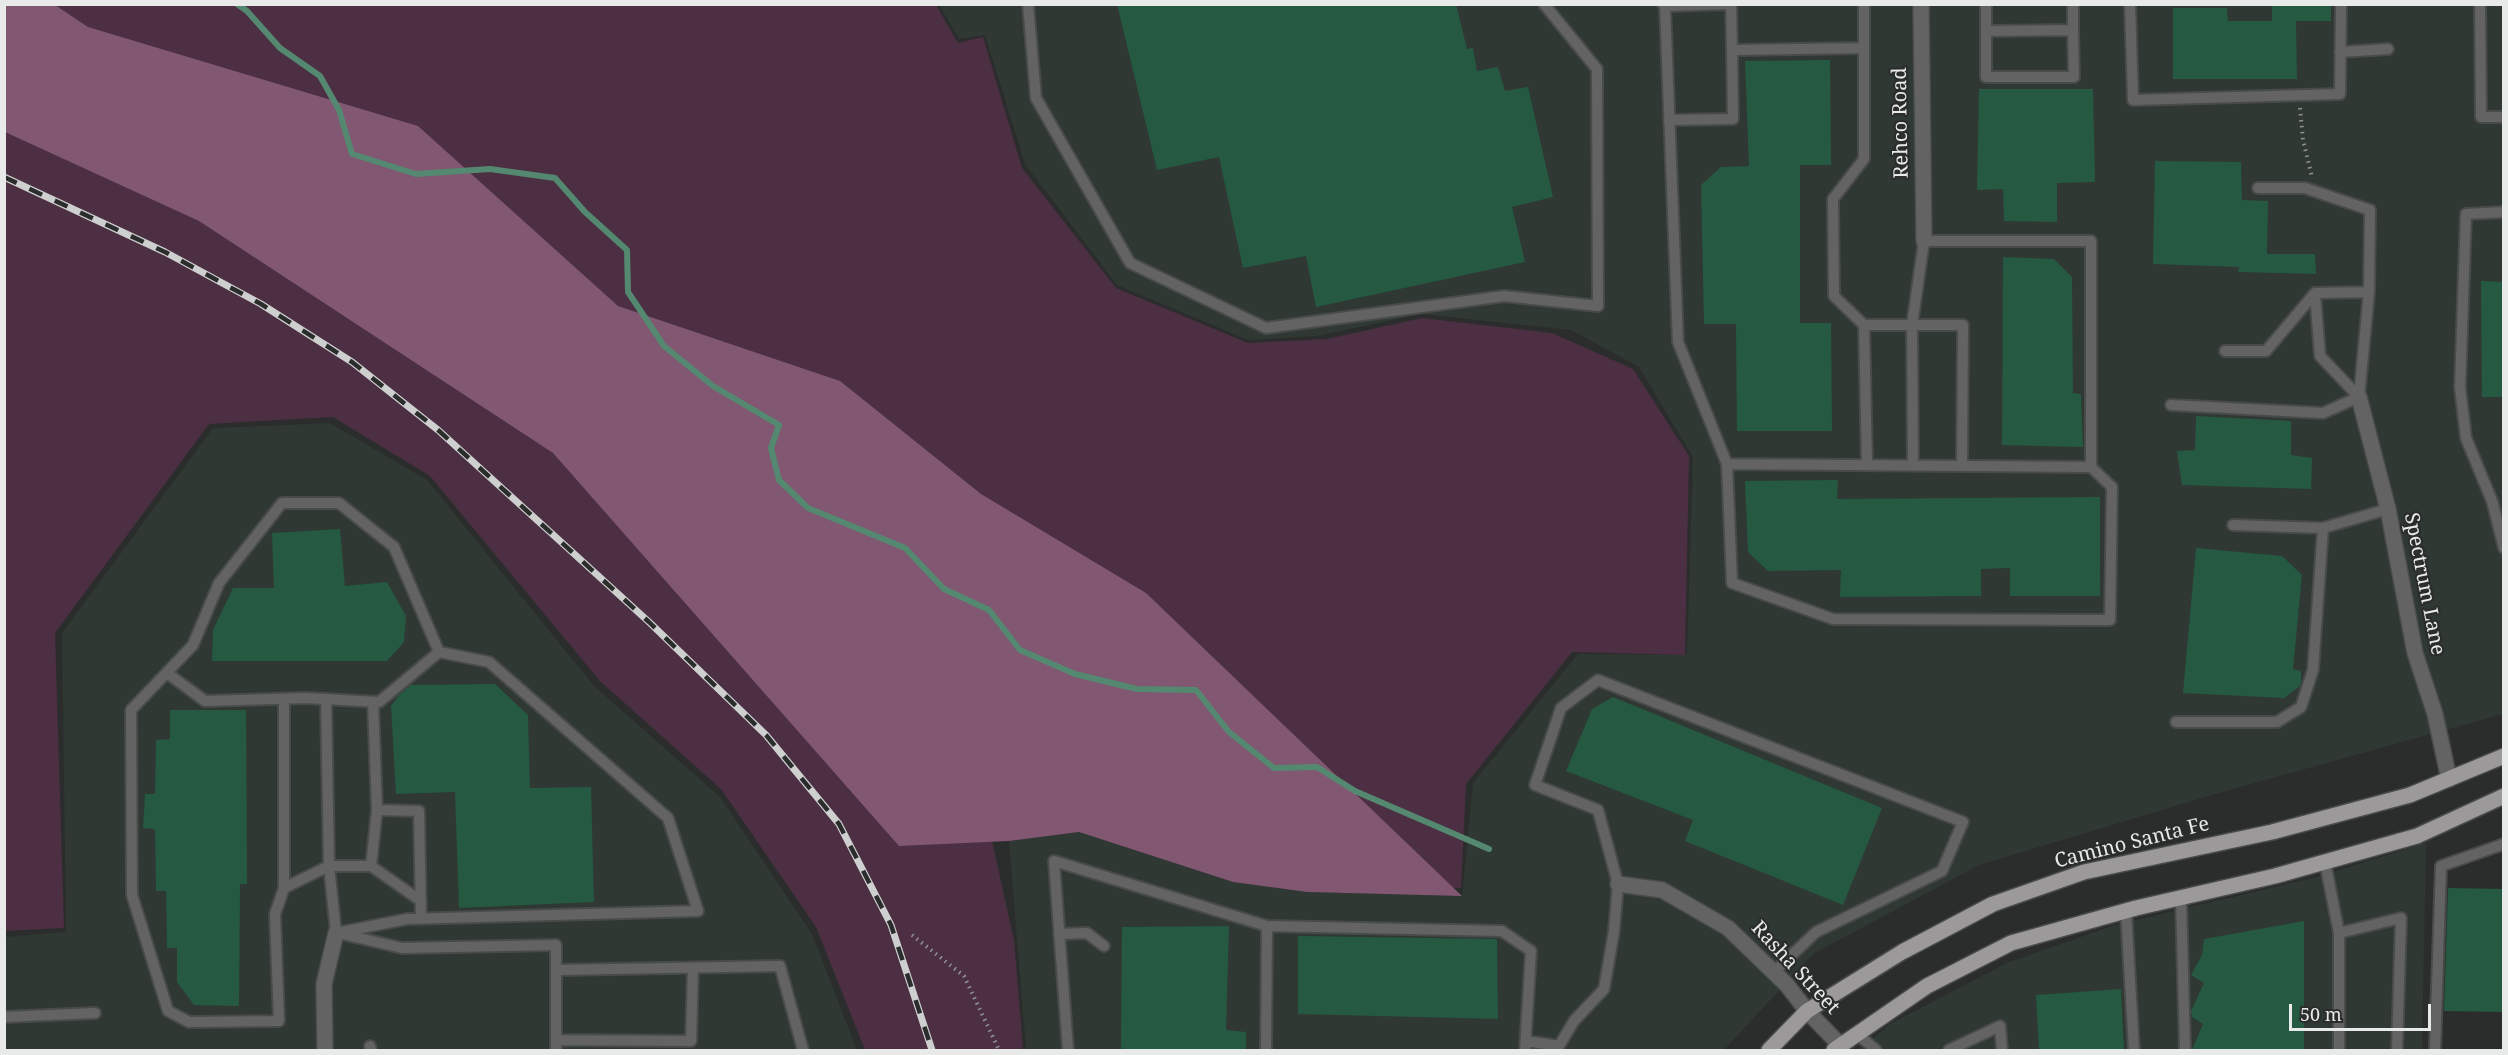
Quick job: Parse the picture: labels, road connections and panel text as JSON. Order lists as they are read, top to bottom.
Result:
{
  "streets": {
    "main road": ["Camino Santa Fe"],
    "street": ["Rehco Road", "Spectrum Lane", "Rasha Street"]
  },
  "crossings": [
    ["Spectrum Lane", "Camino Santa Fe"],
    ["Camino Santa Fe", "Rasha Street"]
  ],
  "scale_bar": "50 m"
}
